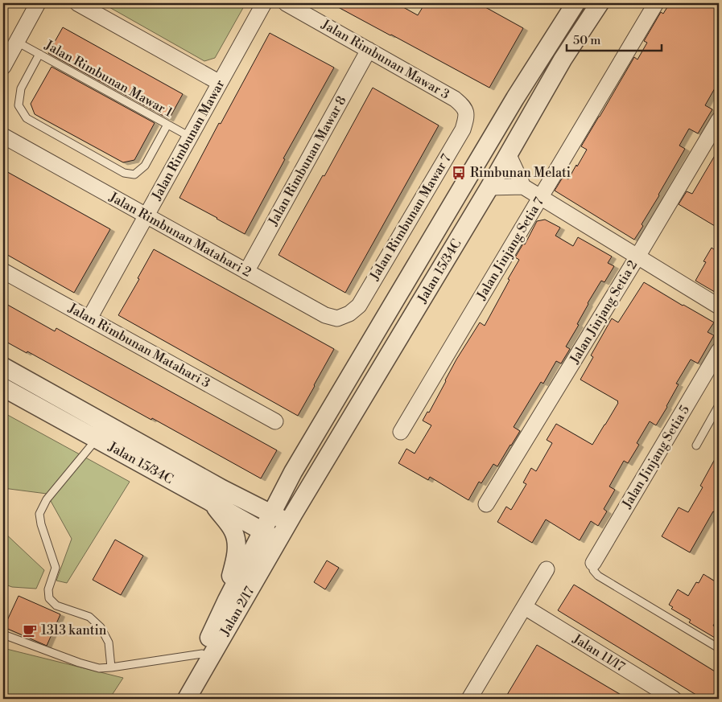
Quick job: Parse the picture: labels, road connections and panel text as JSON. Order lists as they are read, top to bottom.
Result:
{
  "streets": {
    "street": [
      "Jalan Rimbunan Mawar 3",
      "Jalan Rimbunan Mawar",
      "Jalan Rimbunan Mawar 8",
      "Jalan Rimbunan Mawar 7",
      "Jalan Rimbunan Matahari 2",
      "Jalan Jinjang Setia 7",
      "Jalan 15/34C",
      "Jalan Jinjang Setia 2",
      "Jalan Rimbunan Matahari 3",
      "Jalan Jinjang Setia 5",
      "Jalan 2/17",
      "Jalan 11/17"
    ],
    "lane": ["Jalan Rimbunan Mawar 1"]
  },
  "crossings": [
    ["Jalan Rimbunan Mawar 3", "Jalan Rimbunan Mawar 8"],
    ["Jalan Rimbunan Mawar 3", "Jalan Rimbunan Mawar 7"],
    ["Jalan Rimbunan Mawar 1", "Jalan Rimbunan Mawar"],
    ["Jalan Rimbunan Mawar", "Jalan Rimbunan Matahari 2"],
    ["Jalan Rimbunan Mawar", "Jalan Rimbunan Matahari 3"],
    ["Jalan Rimbunan Mawar 8", "Jalan Rimbunan Matahari 2"],
    ["Jalan Rimbunan Mawar 7", "Jalan Rimbunan Matahari 2"],
    ["Jalan 15/34C", "Jalan 2/17"]
  ],
  "places": {
    "bus stop": ["Rimbunan Melati"],
    "cafe": ["1313 kantin"]
  },
  "scale_bar": "50 m"
}
